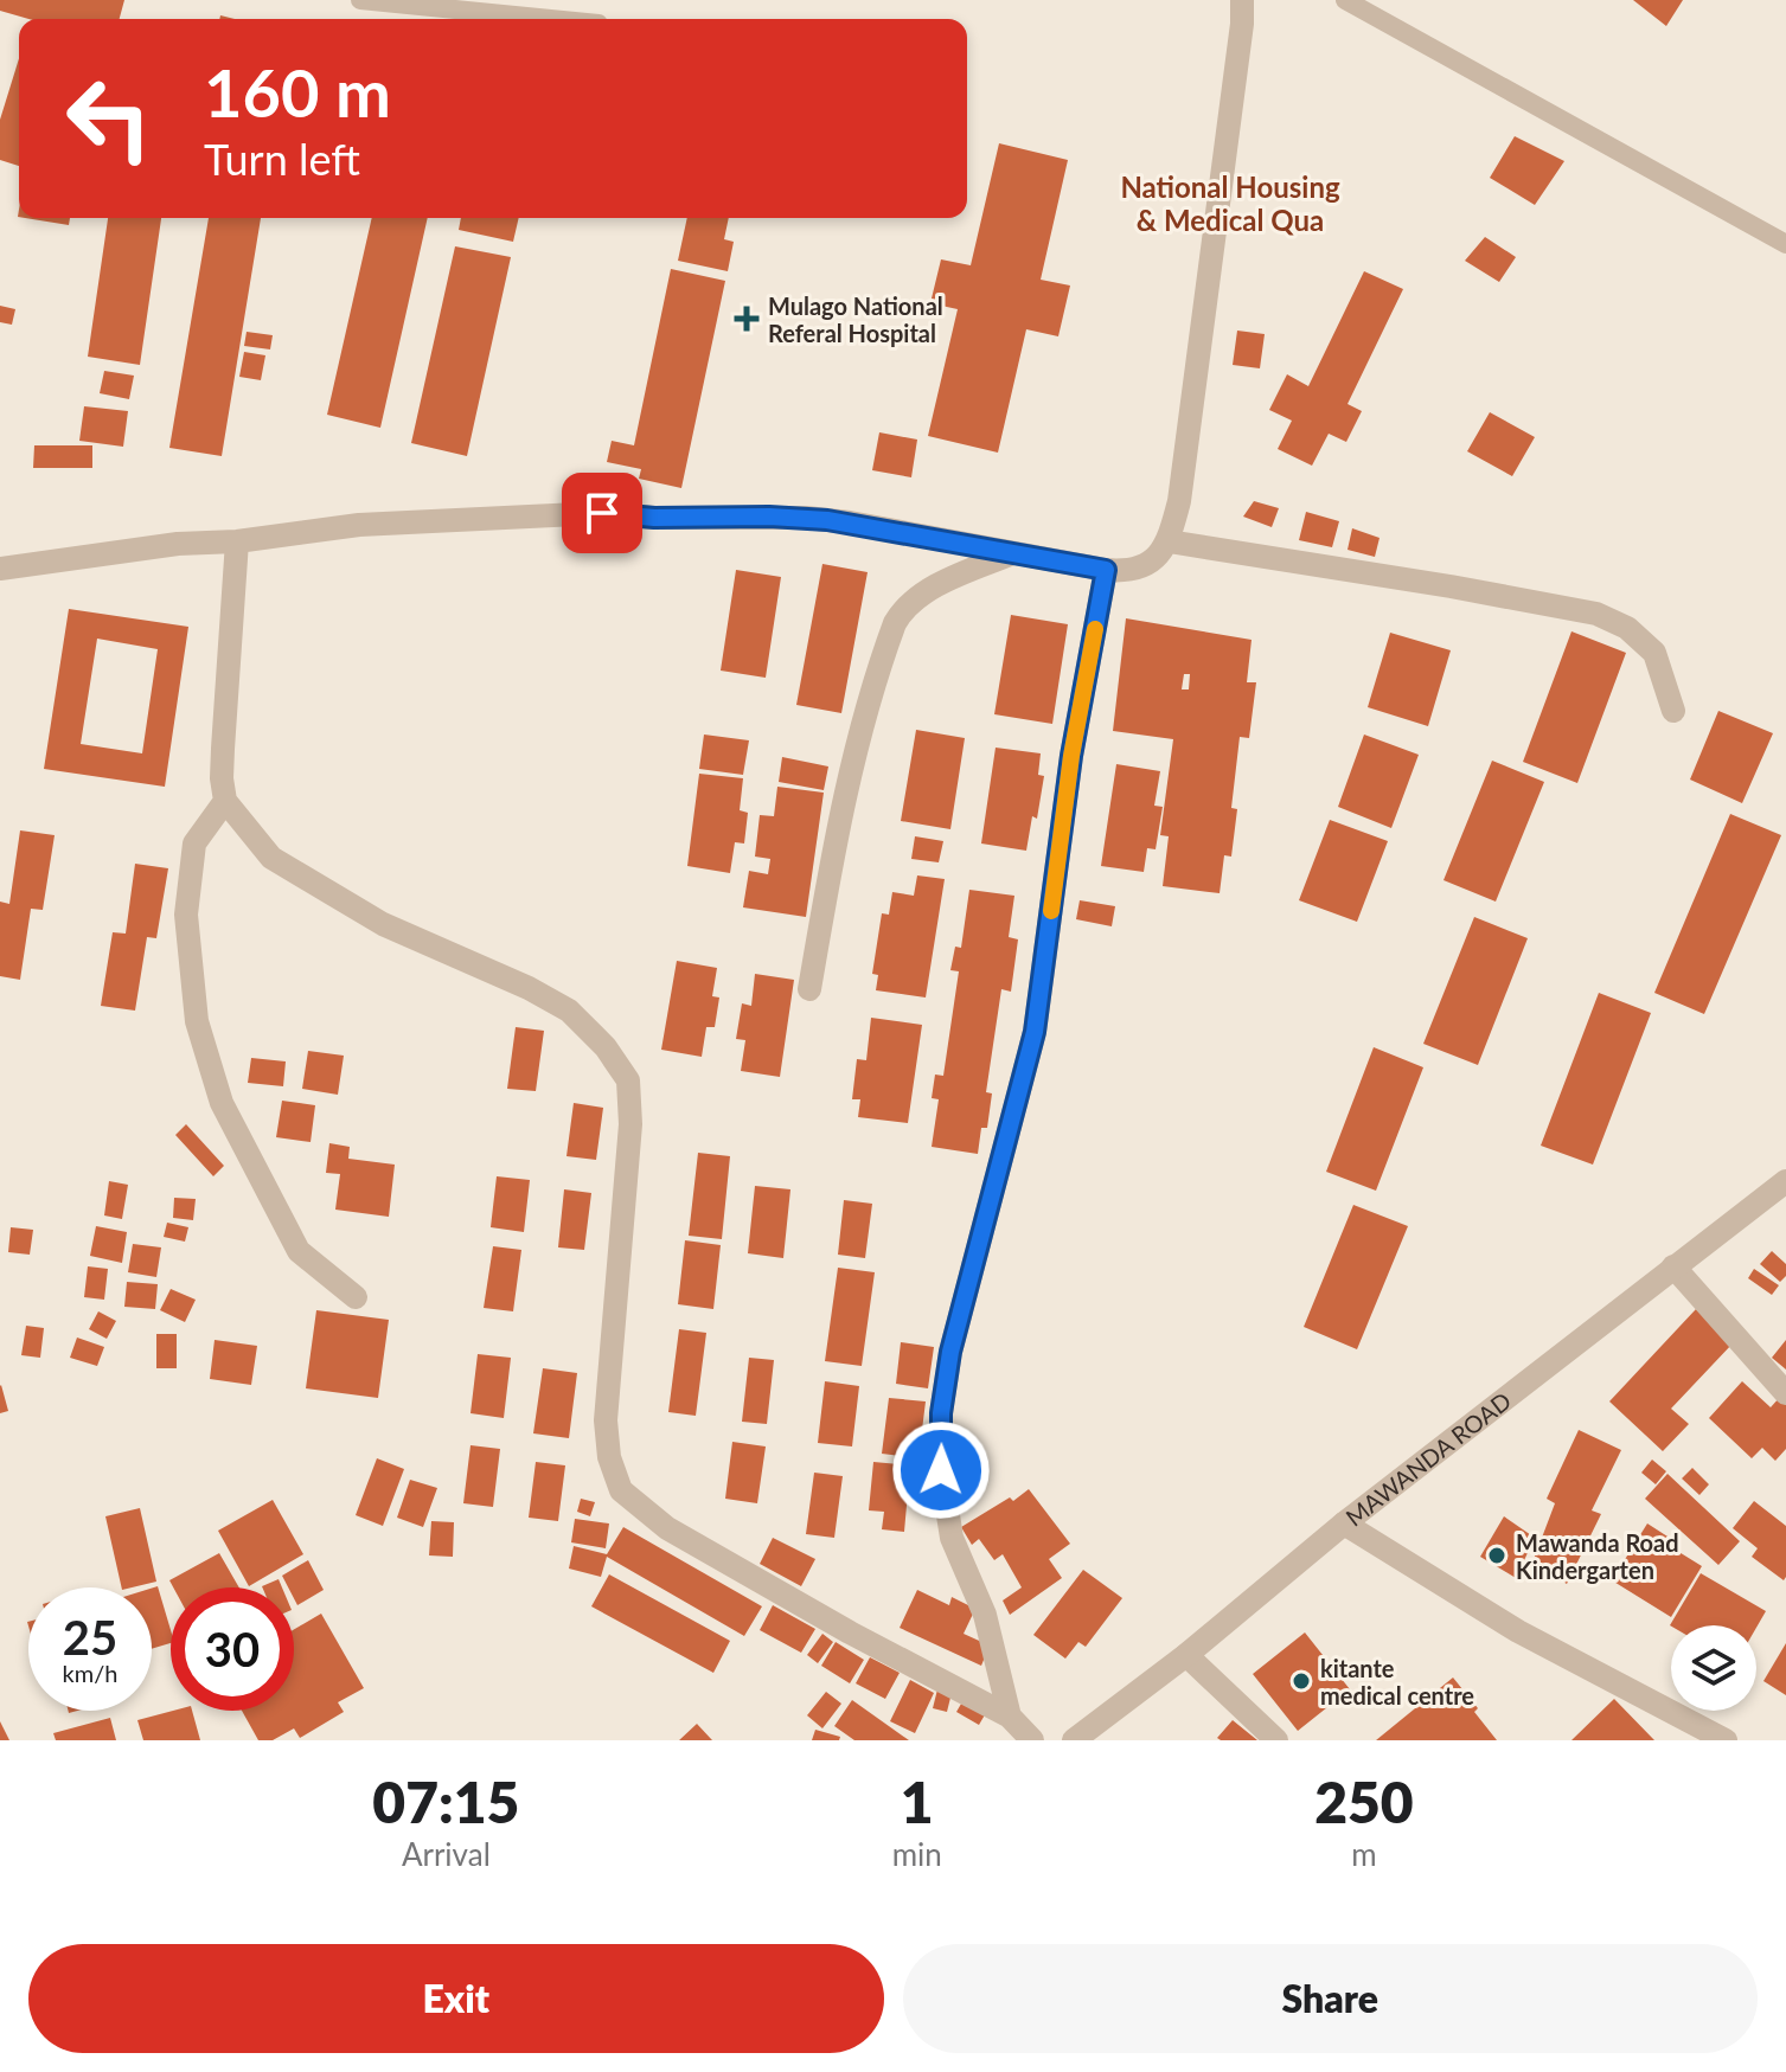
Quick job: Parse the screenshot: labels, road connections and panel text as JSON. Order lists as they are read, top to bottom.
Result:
{
  "streets": {
    "street": ["MAWANDA ROAD"]
  },
  "districts": ["National Housing & Medical Qua"],
  "places": {
    "health": ["Mulago National Referal Hospital"],
    "other": ["Mawanda Road Kindergarten", "kitante medical centre"]
  },
  "page": {
    "turn": ["160 m", "Turn left"],
    "speed": "25 km/h",
    "limit": "30",
    "eta": [
      "07:15",
      "Arrival",
      "1",
      "min",
      "250",
      "m"
    ],
    "buttons": ["Exit", "Share"]
  }
}
